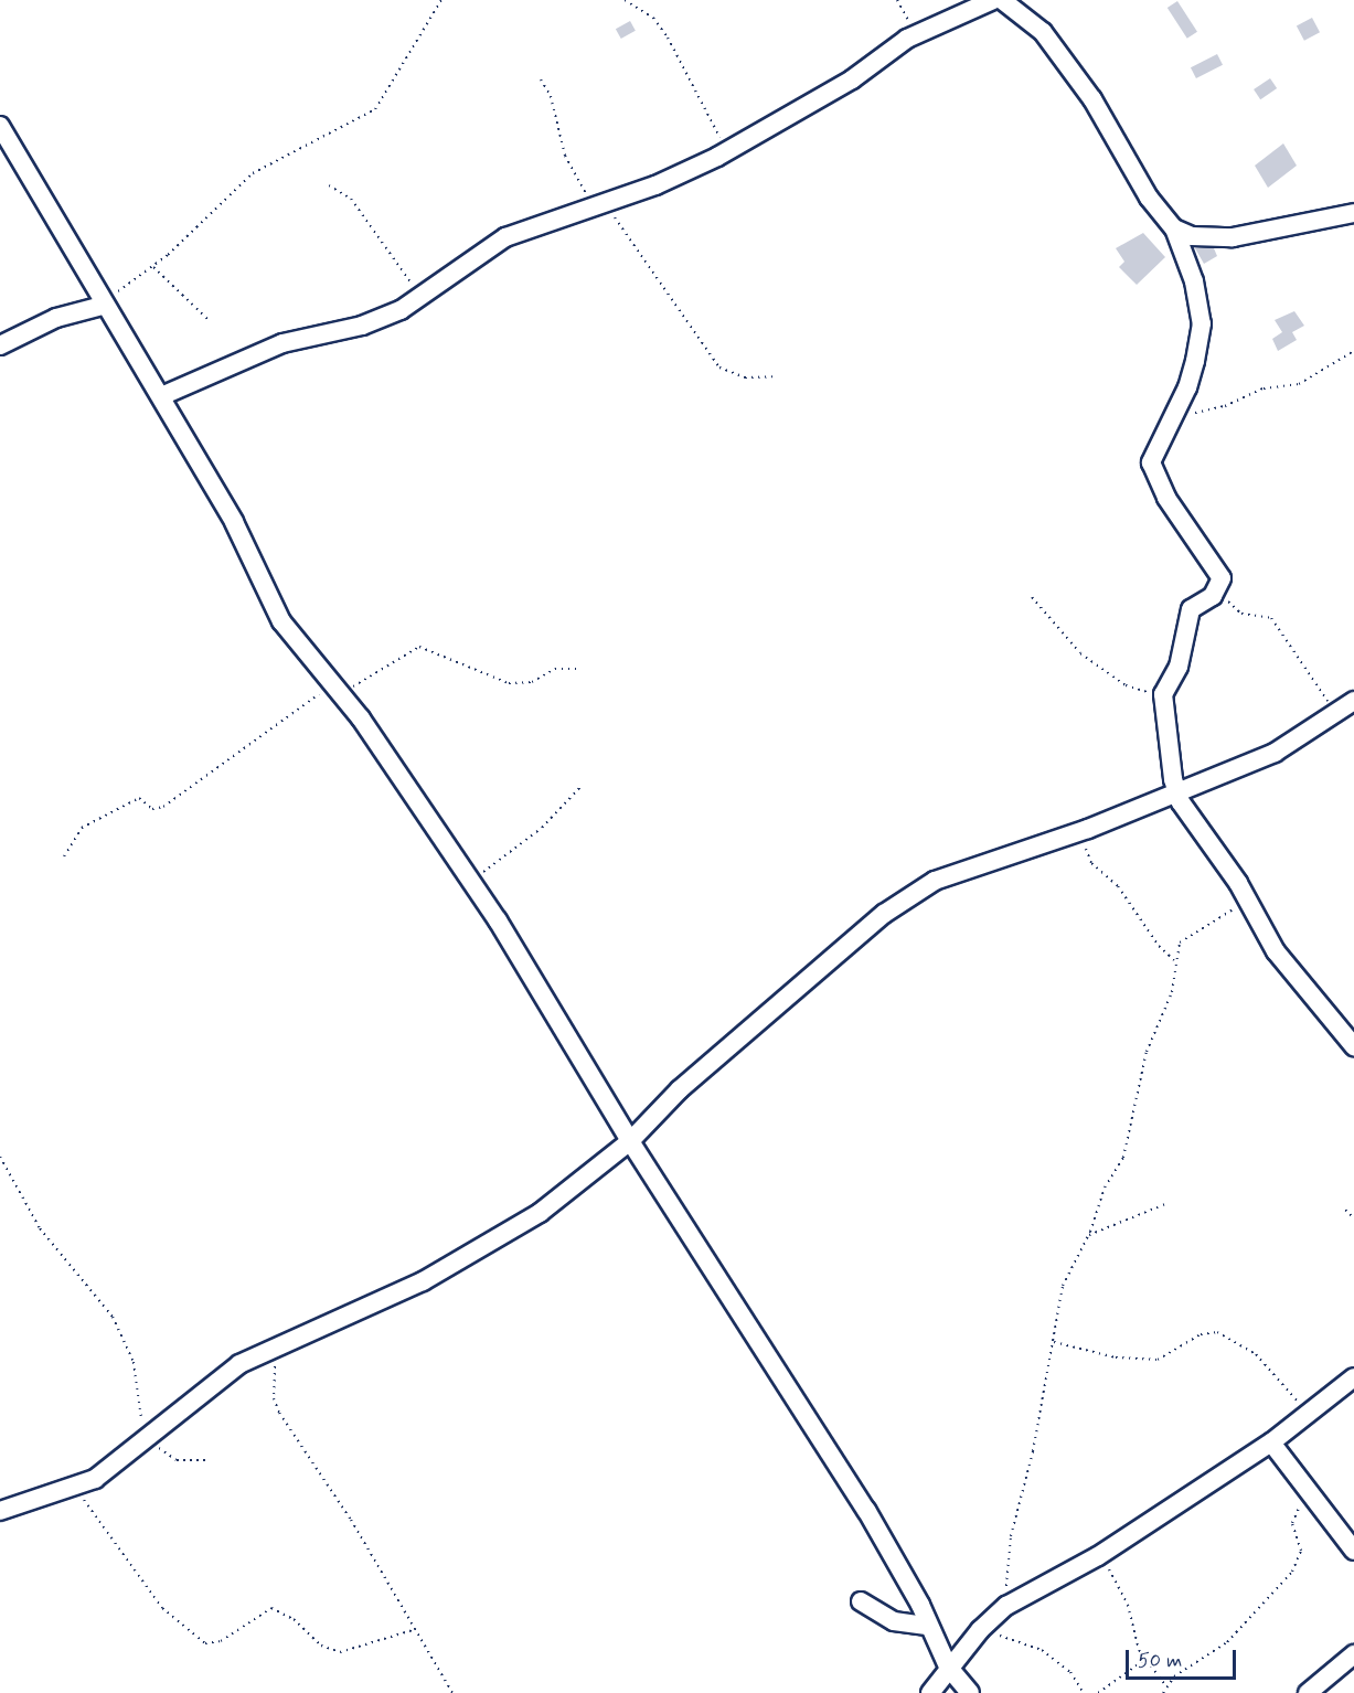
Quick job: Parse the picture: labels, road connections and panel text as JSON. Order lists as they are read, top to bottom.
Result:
{
  "scale_bar": "50 m"
}
